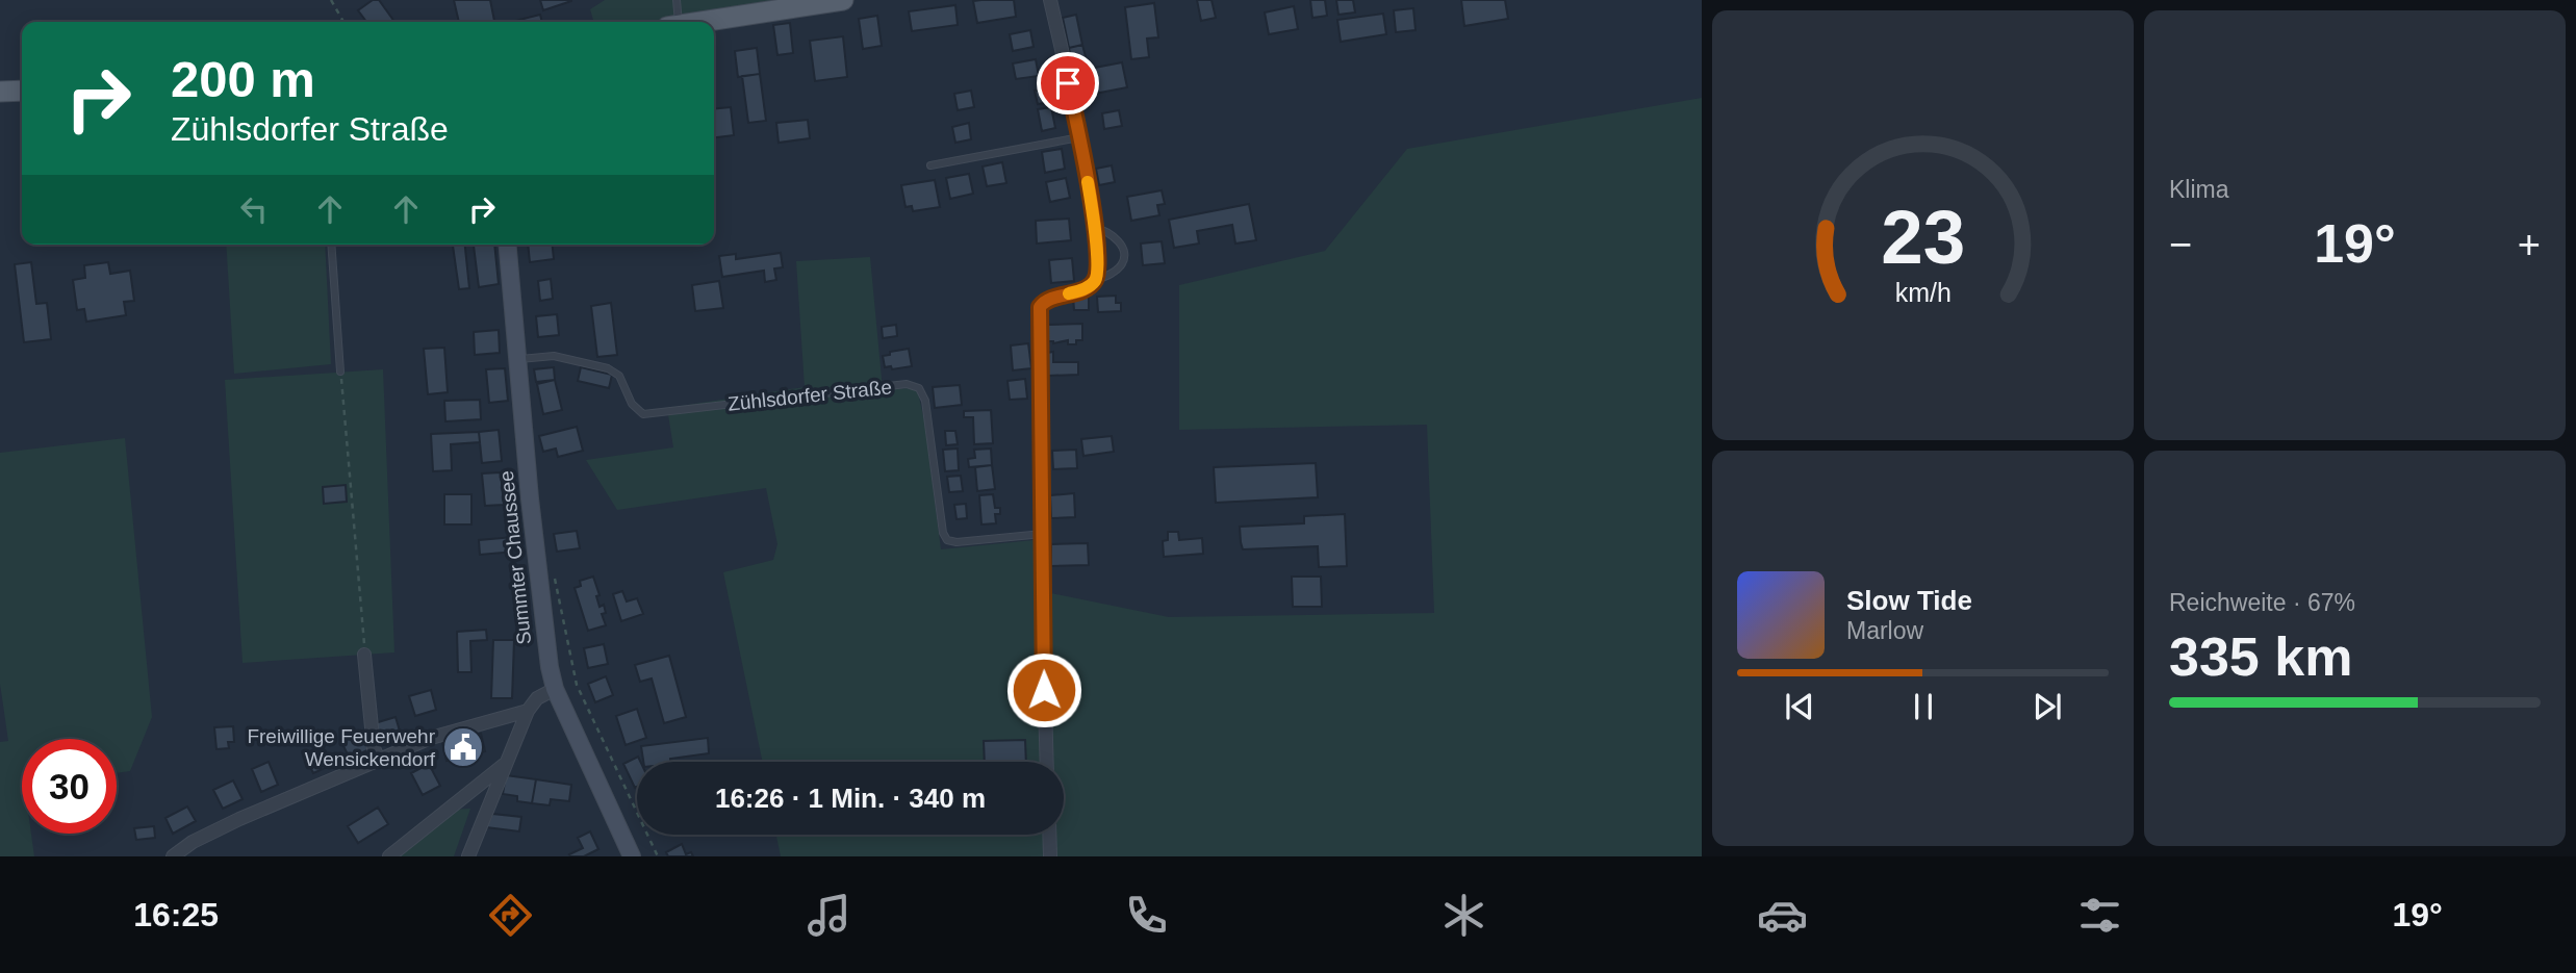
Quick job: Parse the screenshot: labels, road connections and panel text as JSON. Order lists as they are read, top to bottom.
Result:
{
  "streets": {
    "main road": ["Summter Chaussee"],
    "lane": ["Zühlsdorfer Straße"]
  },
  "crossings": [
    ["Zühlsdorfer Straße", "Summter Chaussee"]
  ],
  "places": {
    "public building": ["Freiwillige Feuerwehr Wensickendorf"]
  },
  "page": {
    "tile": [
      "Klima",
      ["Reichweite · 67%", "335 km"]
    ],
    "turn": ["200 m", "Zühlsdorfer Straße"],
    "heat": ["−", "19°", "+"],
    "song": ["Slow Tide", "Marlow"],
    "limit": "30",
    "trip": "16:26 · 1 Min. · 340 m",
    "tabs": ["16:25", "19°"],
    "gauge": ["23", "km/h"]
  }
}
